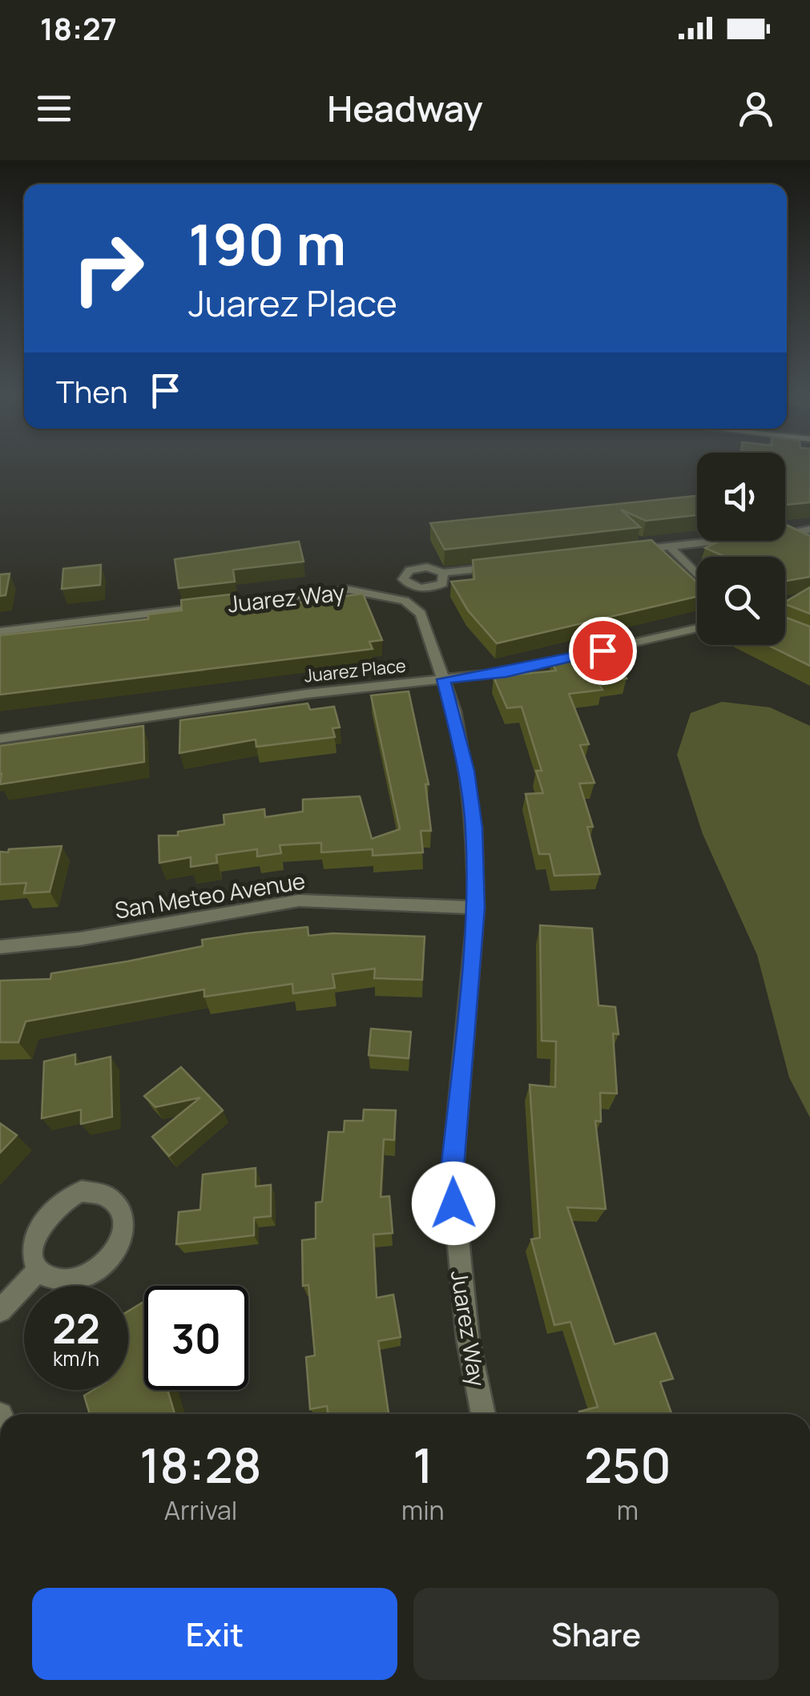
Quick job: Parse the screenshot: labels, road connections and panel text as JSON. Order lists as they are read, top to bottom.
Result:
{
  "streets": {
    "street": ["Juarez Way", "Juarez Place", "San Meteo Avenue"]
  },
  "crossings": [
    ["Juarez Way", "Juarez Place"],
    ["Juarez Way", "San Meteo Avenue"]
  ],
  "page": {
    "status": "18:27",
    "header": "Headway",
    "turn": ["190 m", "Juarez Place"],
    "then": "Then",
    "speed": "22 km/h",
    "limit": "30",
    "eta": [
      "18:28",
      "Arrival",
      "1",
      "min",
      "250",
      "m"
    ],
    "buttons": ["Exit", "Share"]
  }
}
